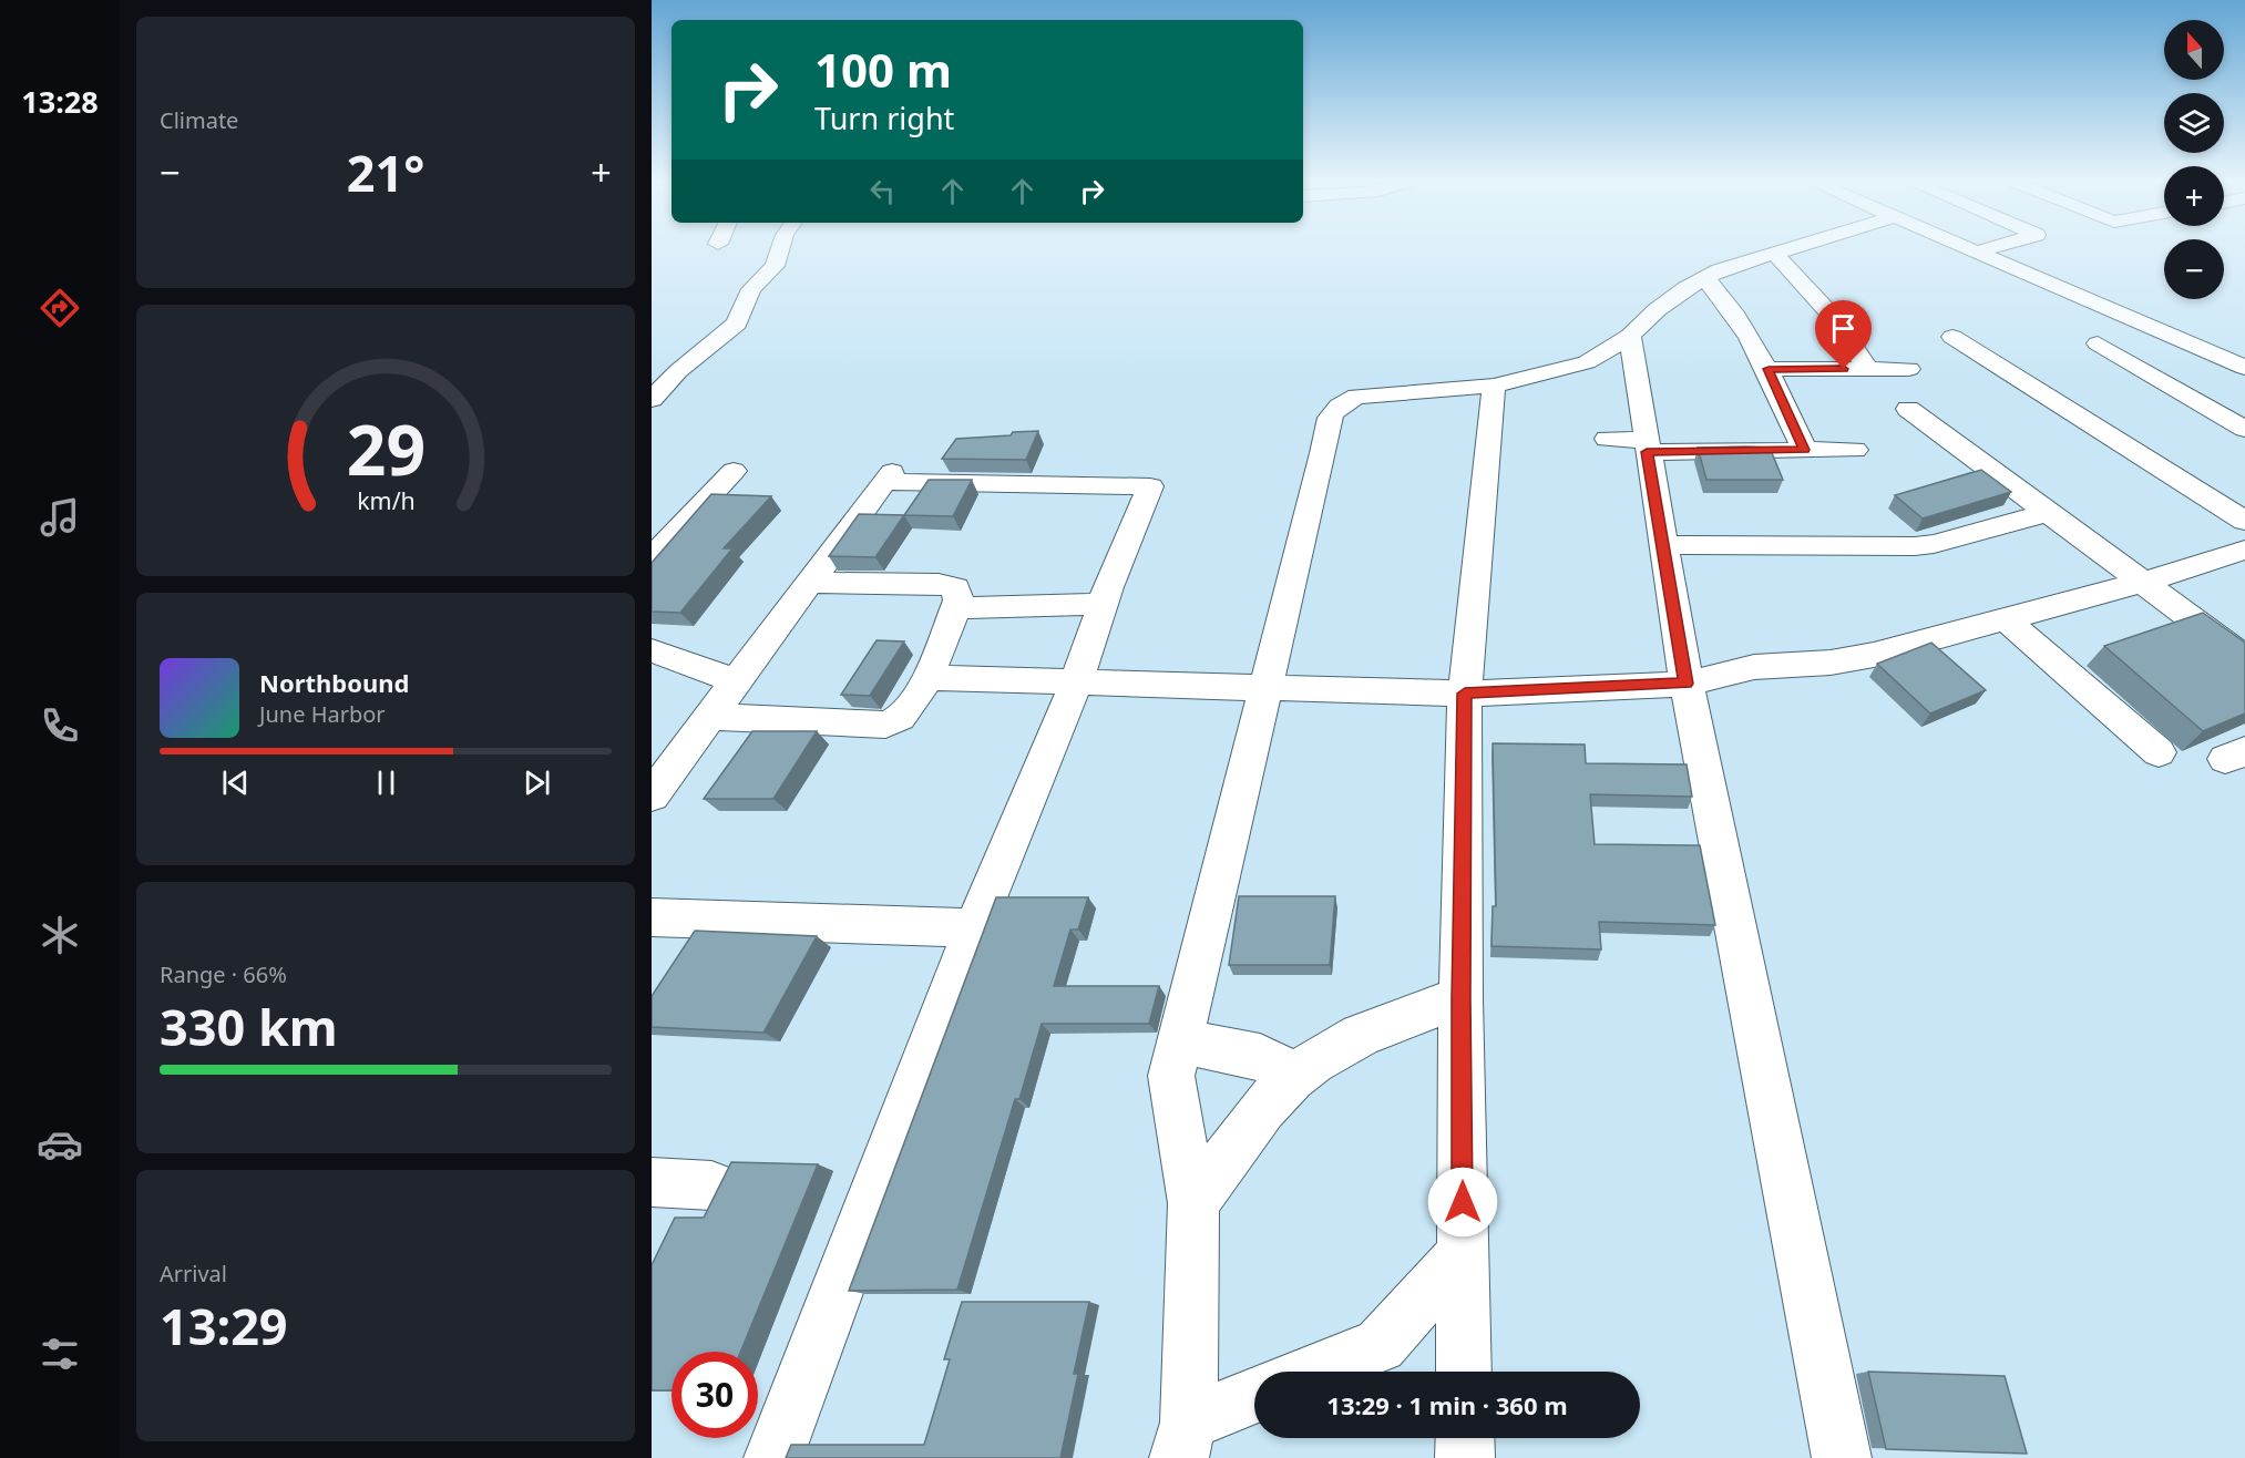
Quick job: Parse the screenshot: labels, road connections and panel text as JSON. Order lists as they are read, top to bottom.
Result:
{
  "north": "top",
  "page": {
    "tabs": "13:28",
    "tile": [
      "Climate",
      ["Range · 66%", "330 km"],
      ["Arrival", "13:29"]
    ],
    "map_buttons": ["+", "−"],
    "turn": ["100 m", "Turn right"],
    "heat": ["−", "21°", "+"],
    "song": ["Northbound", "June Harbor"],
    "limit": "30",
    "trip": "13:29 · 1 min · 360 m",
    "gauge": ["29", "km/h"]
  }
}
